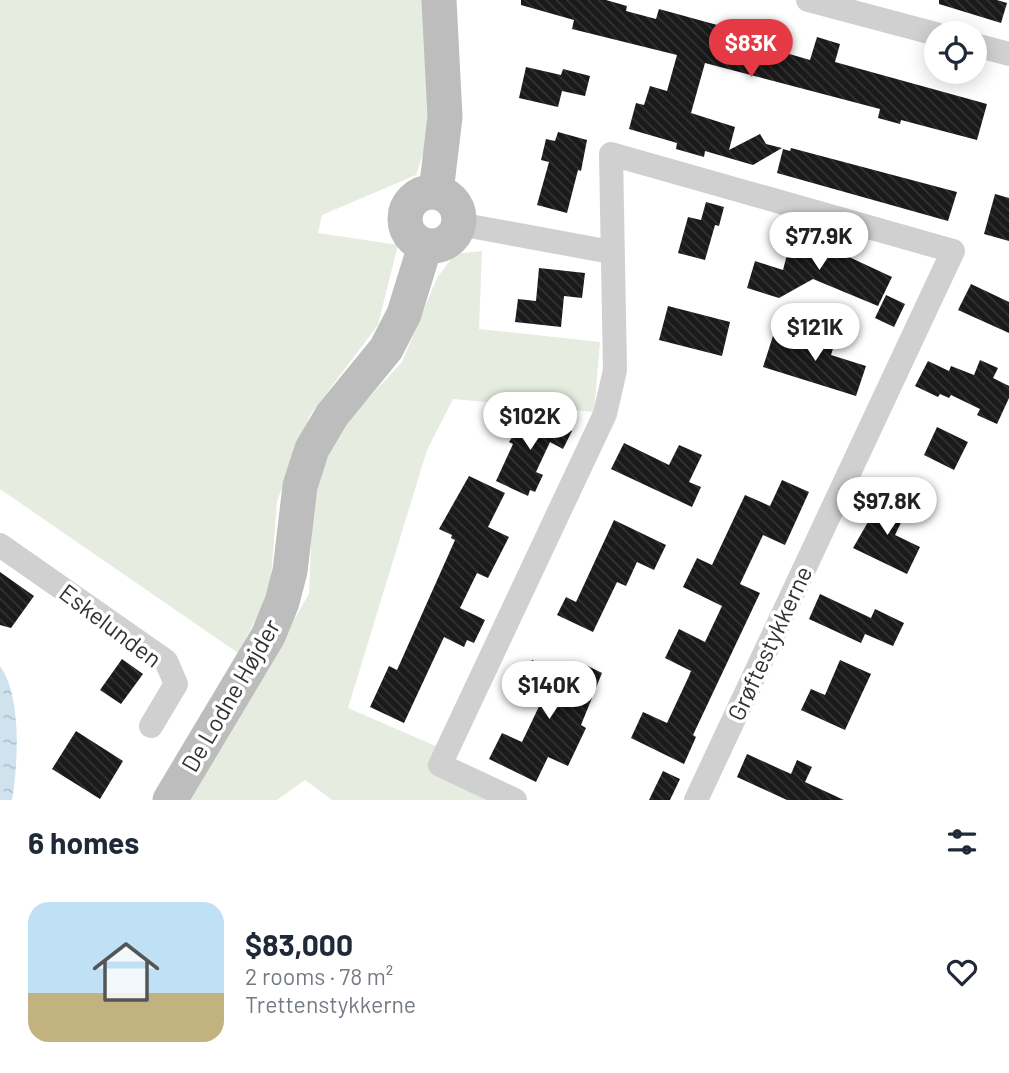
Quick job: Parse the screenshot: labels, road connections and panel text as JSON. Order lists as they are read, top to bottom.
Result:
{
  "streets": {
    "street": ["Eskelunden", "Grøftestykkerne", "De Lodne Højder"]
  },
  "page": {
    "price": [
      "$83K",
      "$77.9K",
      "$121K",
      "$102K",
      "$97.8K",
      "$140K"
    ],
    "heading": "6 homes",
    "list": [
      {
        "name": "$83,000",
        "note": "2 rooms · 78 m² · Trettenstykkerne"
      }
    ]
  }
}
